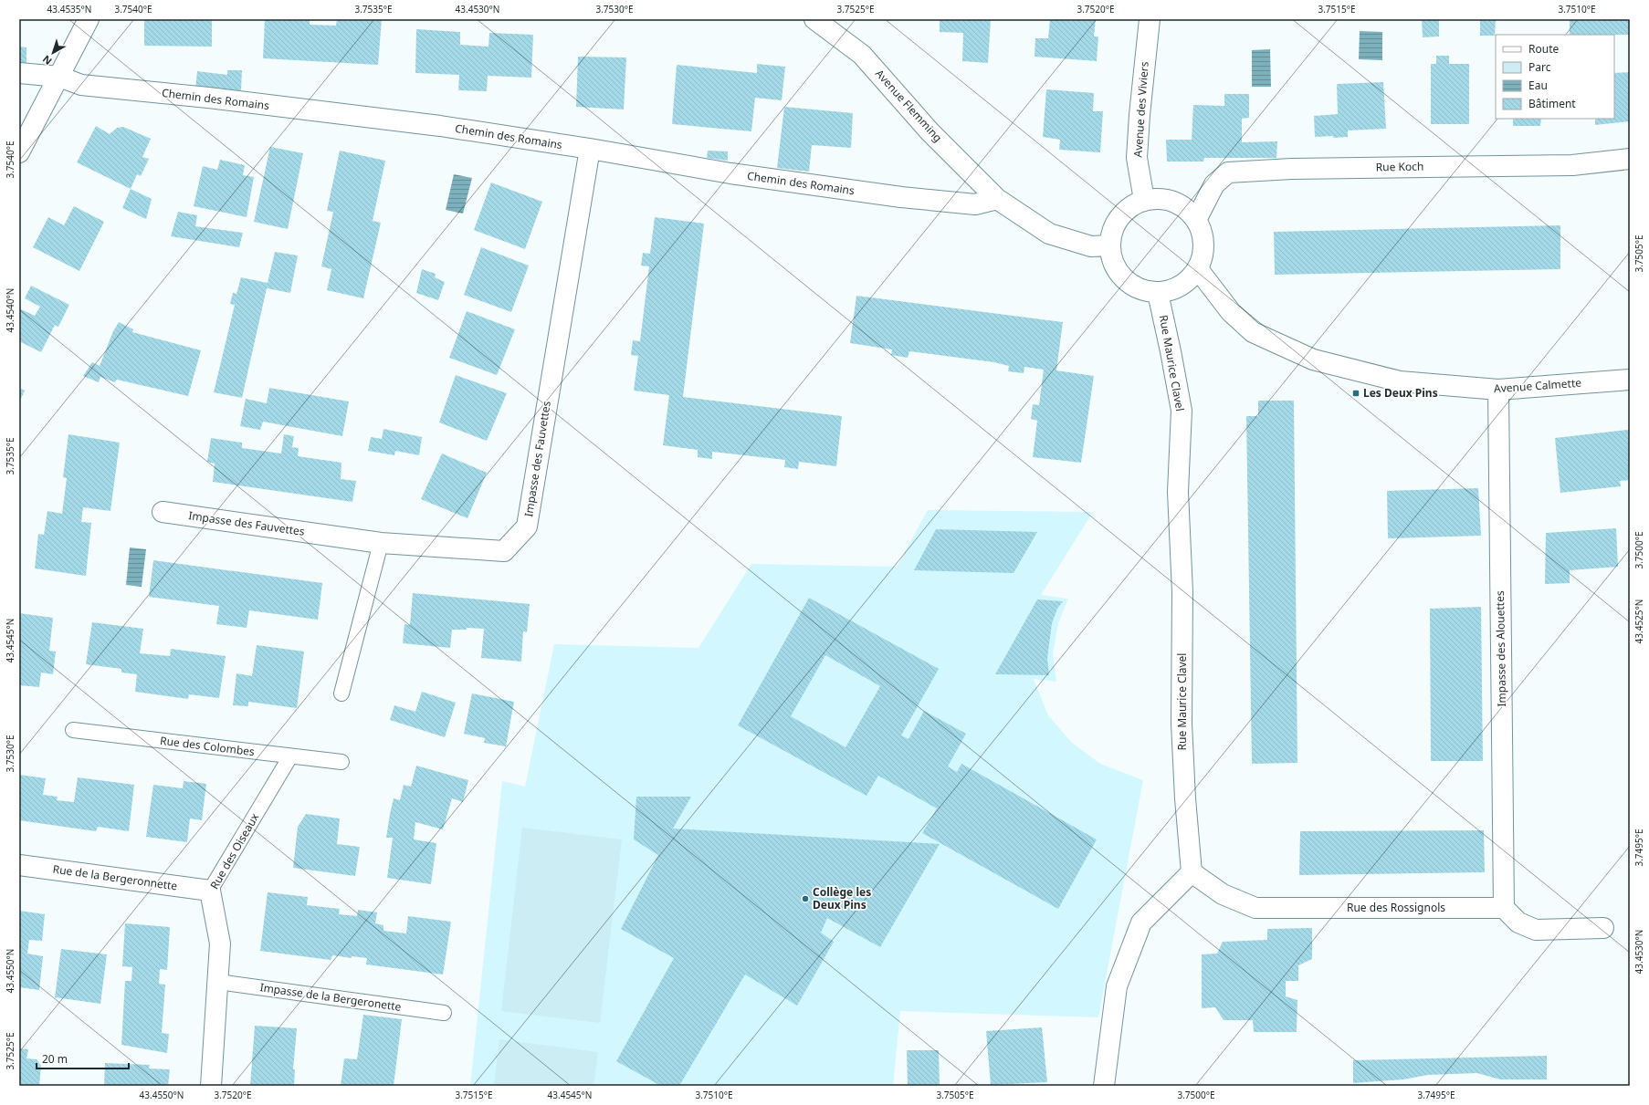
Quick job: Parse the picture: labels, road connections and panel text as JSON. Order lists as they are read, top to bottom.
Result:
{
  "streets": {
    "street": [
      "Chemin des Romains",
      "Avenue Flemming",
      "Avenue des Viviers",
      "Rue Koch",
      "Rue Maurice Clavel",
      "Avenue Calmette",
      "Impasse des Fauvettes",
      "Impasse des Alouettes",
      "Rue des Oiseaux",
      "Rue de la Bergeronnette",
      "Rue des Rossignols"
    ],
    "lane": ["Rue des Colombes", "Impasse de la Bergeronette"]
  },
  "crossings": [
    ["Chemin des Romains", "Avenue Flemming"],
    ["Chemin des Romains", "Impasse des Fauvettes"],
    ["Avenue Flemming", "Avenue des Viviers"],
    ["Avenue Flemming", "Rue Koch"],
    ["Avenue Flemming", "Rue Maurice Clavel"],
    ["Avenue Flemming", "Avenue Calmette"],
    ["Avenue des Viviers", "Rue Koch"],
    ["Avenue des Viviers", "Rue Maurice Clavel"],
    ["Avenue des Viviers", "Avenue Calmette"],
    ["Rue Koch", "Rue Maurice Clavel"],
    ["Rue Koch", "Avenue Calmette"],
    ["Rue Maurice Clavel", "Avenue Calmette"],
    ["Rue Maurice Clavel", "Rue des Rossignols"],
    ["Avenue Calmette", "Impasse des Alouettes"],
    ["Impasse des Alouettes", "Rue des Rossignols"],
    ["Rue des Colombes", "Rue des Oiseaux"],
    ["Rue des Oiseaux", "Rue de la Bergeronnette"],
    ["Rue des Oiseaux", "Impasse de la Bergeronette"]
  ],
  "places": {
    "transit": ["Les Deux Pins"],
    "other": ["Collège les Deux Pins"]
  },
  "legend": [
    "Route",
    "Parc",
    "Eau",
    "Bâtiment"
  ],
  "scale_bar": "20 m",
  "north": "bottom left",
  "coordinates": [
    "43.4535°N",
    "3.7540°E",
    "3.7535°E",
    "43.4530°N",
    "3.7530°E",
    "3.7525°E",
    "3.7520°E",
    "3.7515°E",
    "3.7510°E",
    "3.7505°E",
    "43.4540°N",
    "3.7500°E",
    "43.4525°N",
    "43.4545°N",
    "3.7495°E",
    "43.4550°N"
  ]
}
